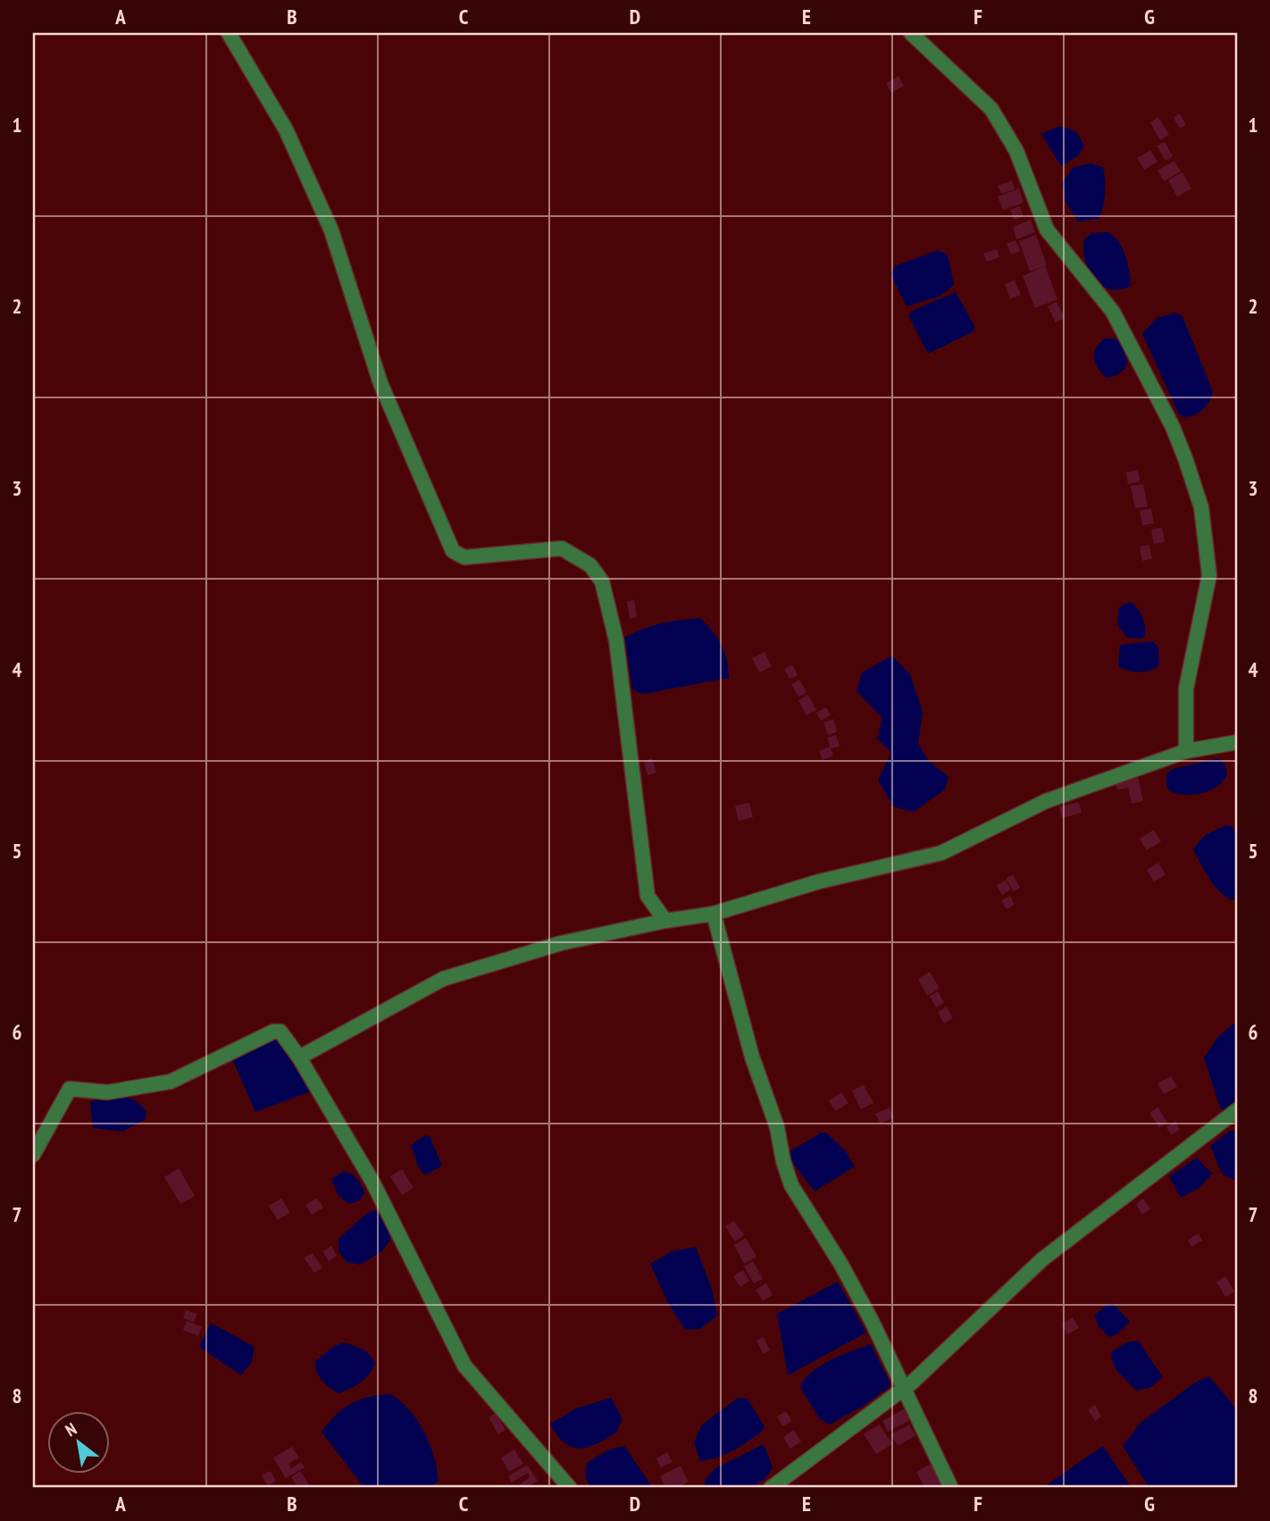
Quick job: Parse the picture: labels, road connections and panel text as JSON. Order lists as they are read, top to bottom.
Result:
{
  "north": "top left",
  "grid": {
    "columns": [
      "A",
      "B",
      "C",
      "D",
      "E",
      "F",
      "G"
    ],
    "rows": [
      "1",
      "2",
      "3",
      "4",
      "5",
      "6",
      "7",
      "8"
    ]
  }
}
